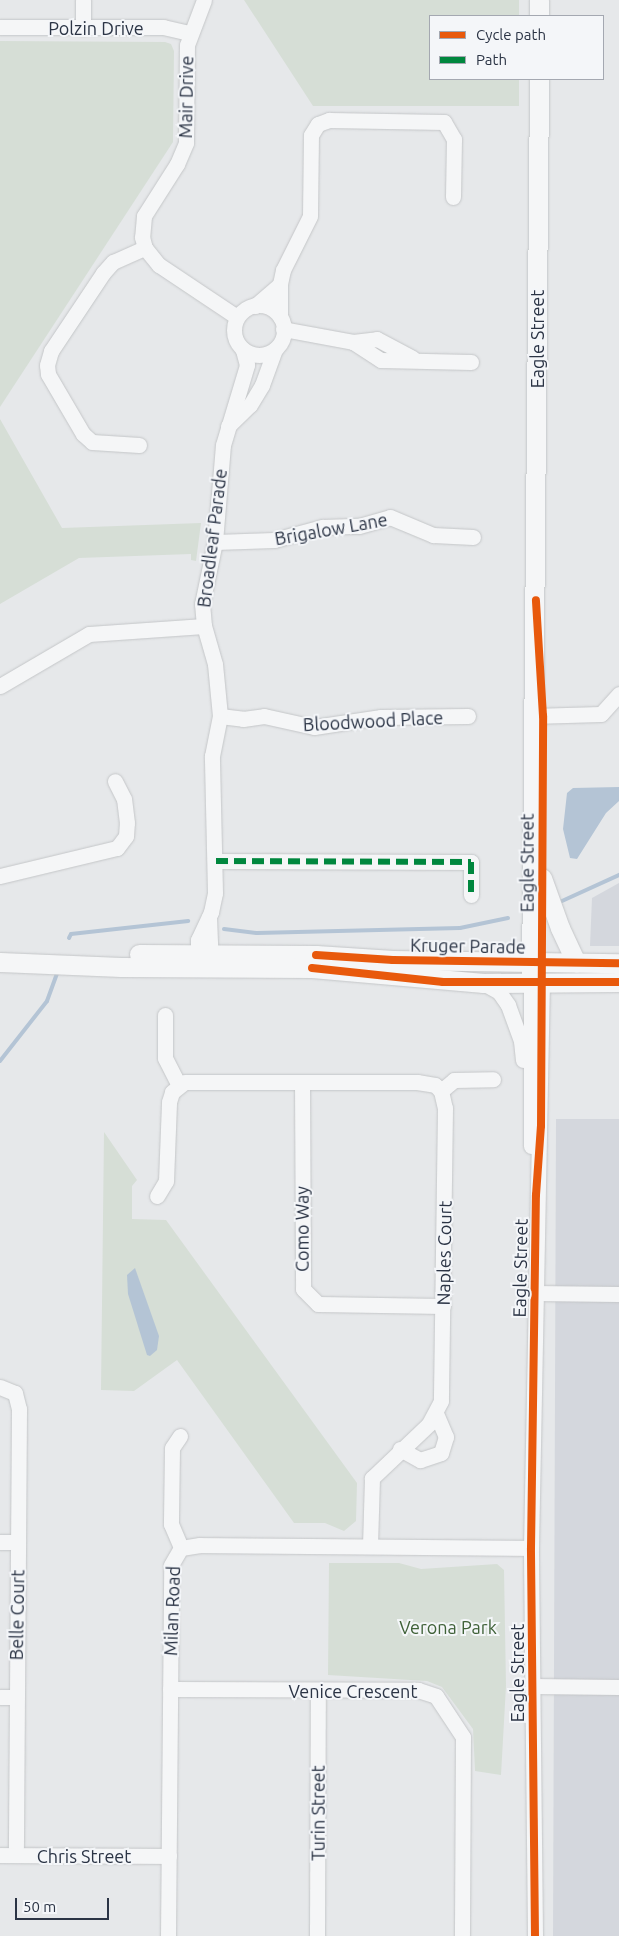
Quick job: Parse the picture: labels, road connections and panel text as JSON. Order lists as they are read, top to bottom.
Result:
{
  "streets": {
    "street": [
      "Polzin Drive",
      "Mair Drive",
      "Eagle Street",
      "Brigalow Lane",
      "Broadleaf Parade",
      "Bloodwood Place",
      "Kruger Parade",
      "Como Way",
      "Naples Court",
      "Milan Road",
      "Belle Court",
      "Venice Crescent",
      "Turin Street",
      "Chris Street"
    ]
  },
  "crossings": [
    ["Polzin Drive", "Mair Drive"],
    ["Eagle Street", "Kruger Parade"],
    ["Eagle Street", "Milan Road"],
    ["Brigalow Lane", "Broadleaf Parade"],
    ["Broadleaf Parade", "Bloodwood Place"],
    ["Broadleaf Parade", "Kruger Parade"],
    ["Como Way", "Naples Court"],
    ["Milan Road", "Venice Crescent"],
    ["Milan Road", "Chris Street"],
    ["Belle Court", "Chris Street"],
    ["Venice Crescent", "Turin Street"]
  ],
  "parks": ["Verona Park"],
  "legend": ["Cycle path", "Path"],
  "scale_bar": "50 m"
}
